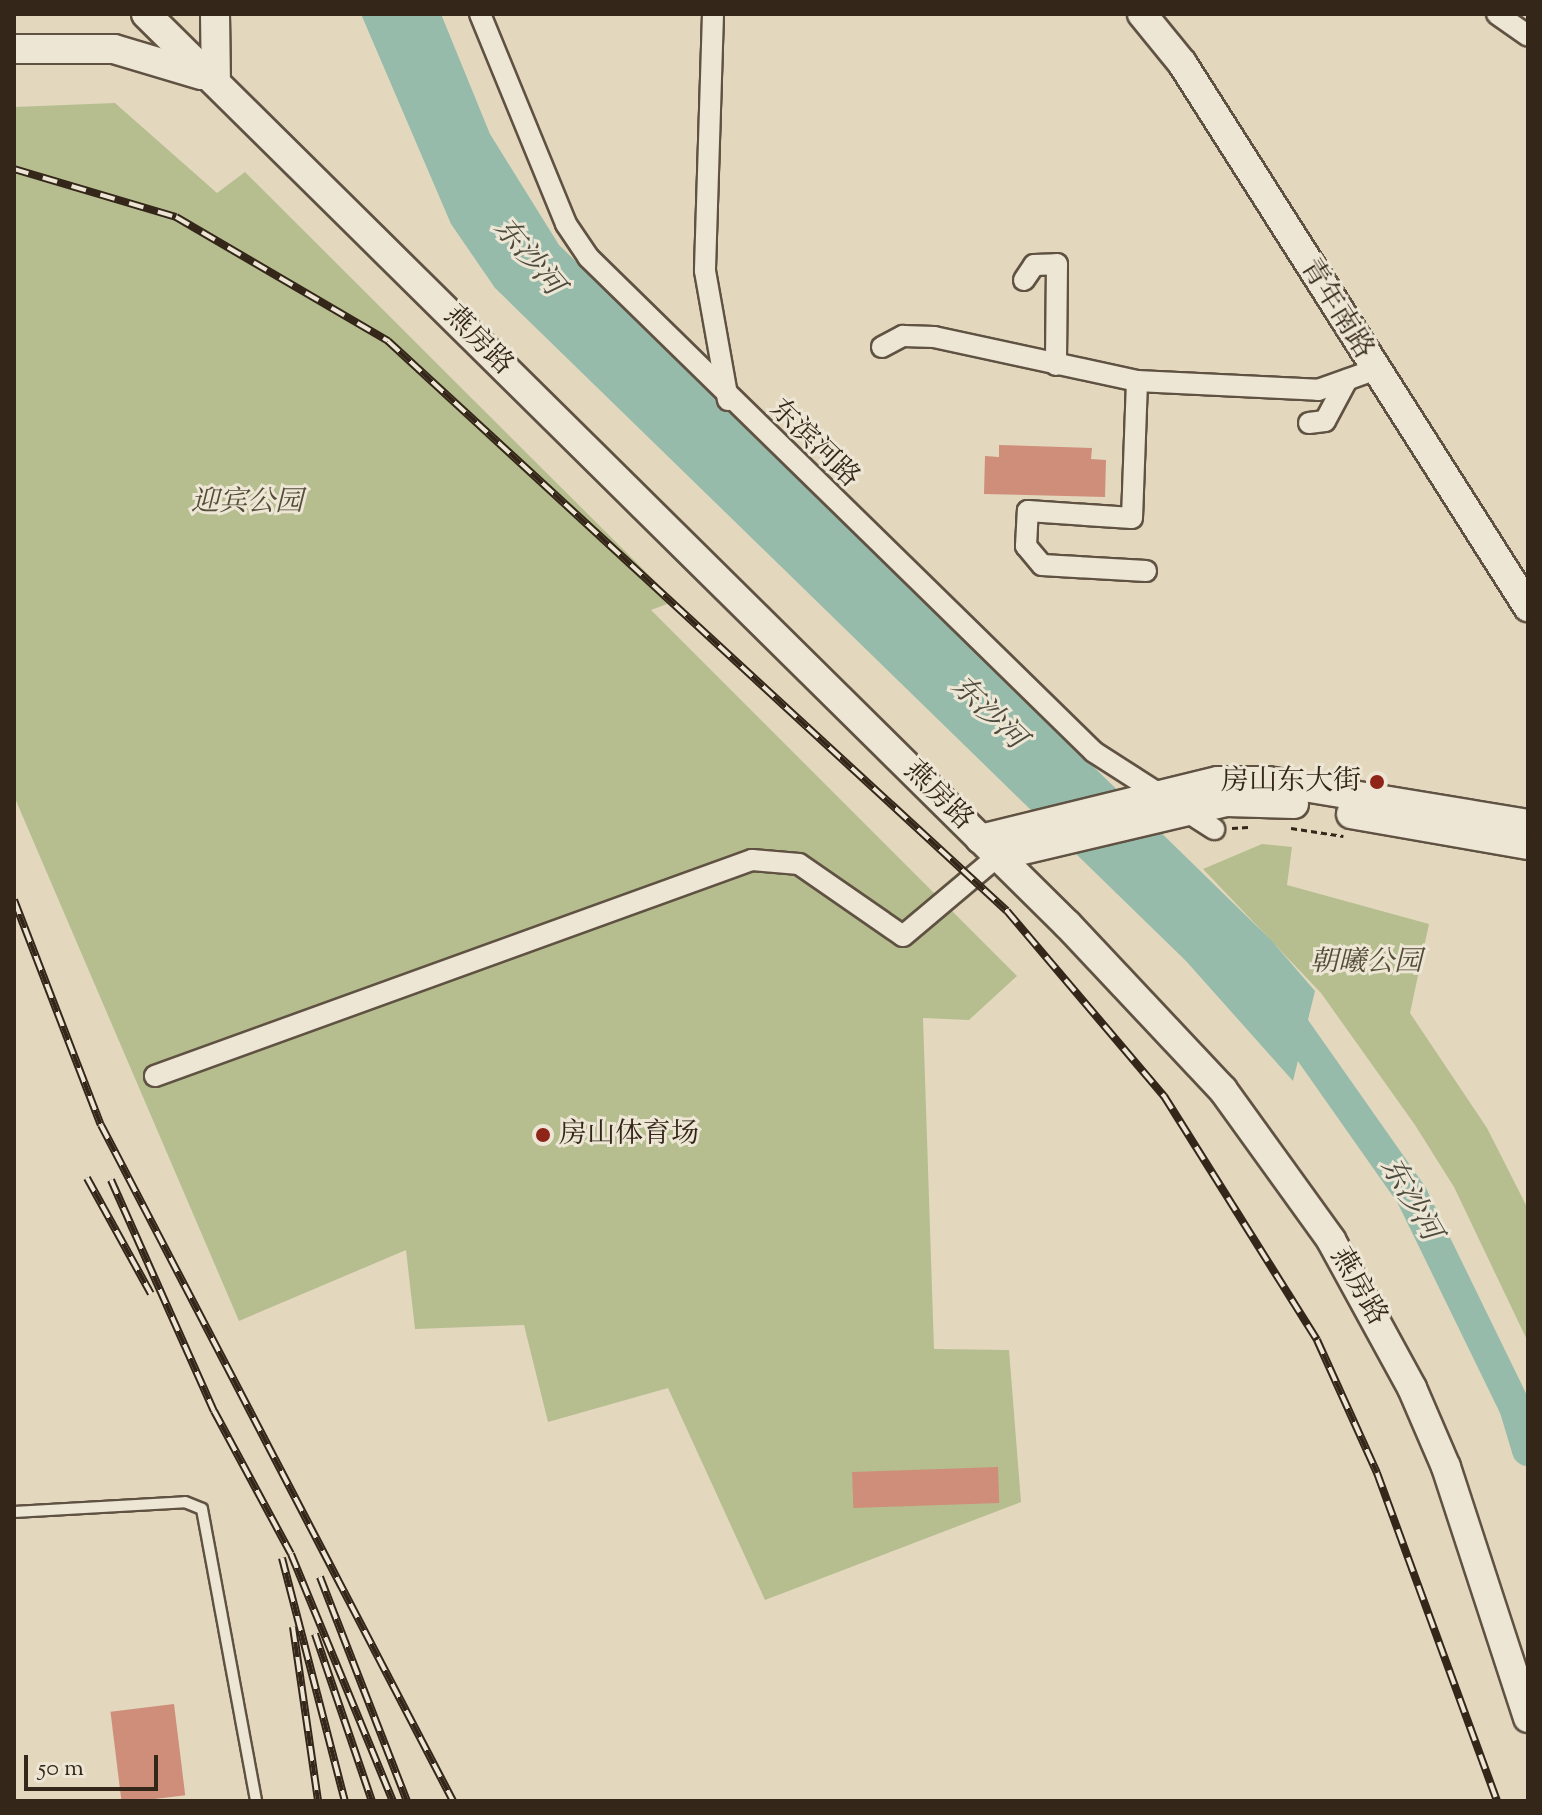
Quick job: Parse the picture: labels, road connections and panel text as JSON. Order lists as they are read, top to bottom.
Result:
{
  "streets": {
    "main road": ["青年南路", "燕房路"],
    "street": ["东滨河路"]
  },
  "water": ["东沙河"],
  "parks": ["迎宾公园", "朝曦公园"],
  "places": ["房山东大街", "房山体育场"],
  "scale_bar": "50 m"
}
